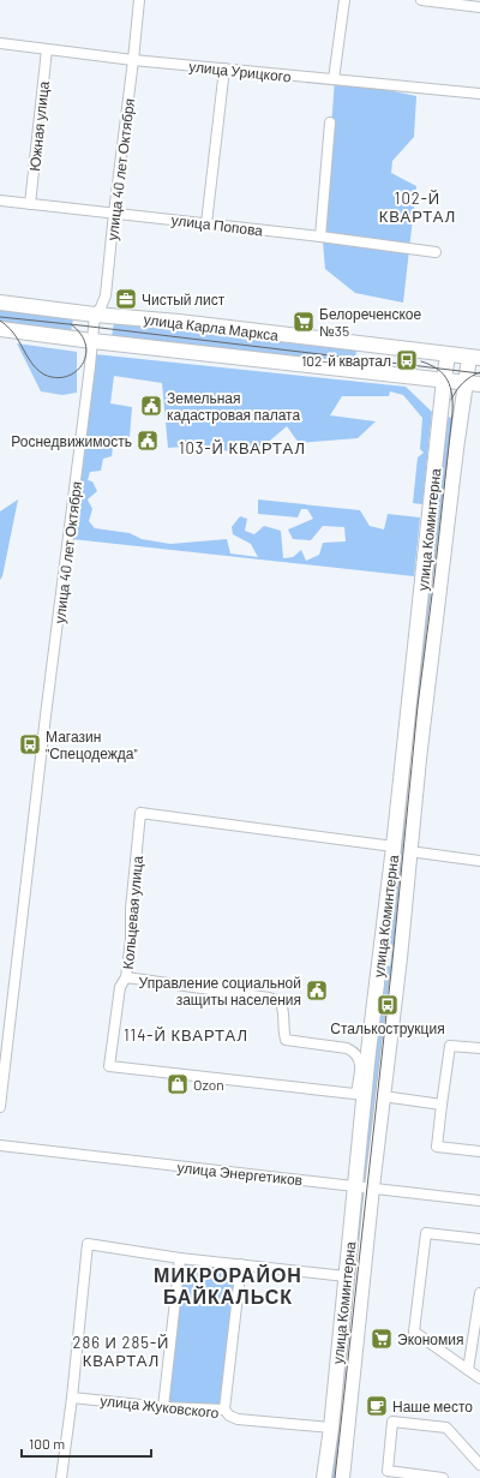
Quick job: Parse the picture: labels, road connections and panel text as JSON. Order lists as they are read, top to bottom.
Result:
{
  "streets": {
    "street": [
      "улица Урицкого",
      "Южная улица",
      "улица 40 лет Октября",
      "улица Попова",
      "улица Карла Маркса",
      "улица Коминтерна",
      "Кольцевая улица",
      "улица Энергетиков",
      "улица Жуковского"
    ]
  },
  "crossings": [
    ["улица Урицкого", "Южная улица"],
    ["улица Урицкого", "улица 40 лет Октября"],
    ["Южная улица", "улица Попова"],
    ["улица 40 лет Октября", "улица Попова"],
    ["улица 40 лет Октября", "улица Карла Маркса"],
    ["улица Карла Маркса", "улица Коминтерна"],
    ["улица Коминтерна", "Кольцевая улица"],
    ["улица Коминтерна", "улица Энергетиков"],
    ["улица Коминтерна", "улица Жуковского"]
  ],
  "districts": [
    "102-Й КВАРТАЛ",
    "103-Й КВАРТАЛ",
    "114-Й КВАРТАЛ",
    "МИКРОРАЙОН БАЙКАЛЬСК",
    "286 И 285-Й КВАРТАЛ"
  ],
  "places": {
    "office": ["Чистый лист"],
    "supermarket": ["Белореченское №35", "Экономия"],
    "bus stop": ["102-й квартал", "Магазин \"Спецодежда\"", "Сталькострукция"],
    "public building": ["Земельная кадастровая палата", "Роснедвижимость", "Управление социальной защиты населения"],
    "shop": ["Ozon"],
    "cafe": ["Наше место"]
  },
  "scale_bar": "100 m"
}
